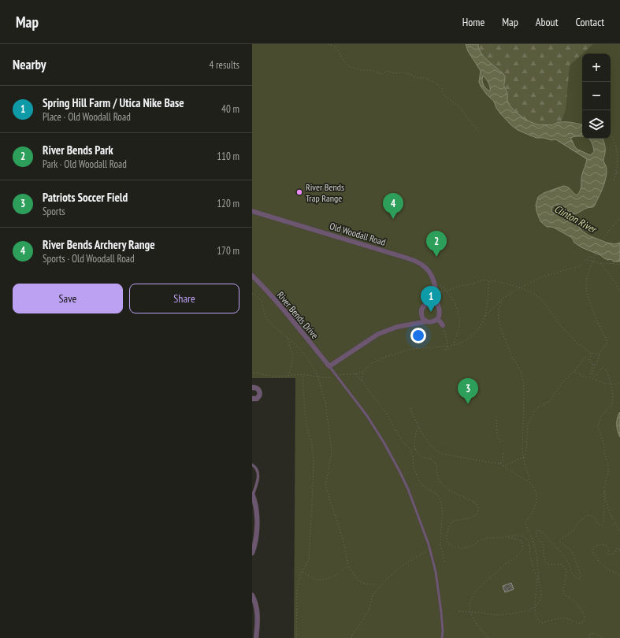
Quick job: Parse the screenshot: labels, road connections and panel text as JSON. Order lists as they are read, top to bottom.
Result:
{
  "streets": {
    "street": ["Old Woodall Road", "River Bends Drive"]
  },
  "water": ["Clinton River"],
  "places": ["River Bends Trap Range"],
  "page": {
    "header": "Map",
    "nav": [
      "Home",
      "Map",
      "About",
      "Contact"
    ],
    "heading": ["Nearby", "4 results"],
    "map_buttons": ["+", "−"],
    "list": [
      {
        "mark": "1",
        "name": "Spring Hill Farm / Utica Nike Base",
        "note": "Place · Old Woodall Road",
        "value": "40 m"
      },
      {
        "mark": "2",
        "name": "River Bends Park",
        "note": "Park · Old Woodall Road",
        "value": "110 m"
      },
      {
        "mark": "3",
        "name": "Patriots Soccer Field",
        "note": "Sports",
        "value": "120 m"
      },
      {
        "mark": "4",
        "name": "River Bends Archery Range",
        "note": "Sports · Old Woodall Road",
        "value": "170 m"
      }
    ],
    "pins": [
      "4",
      "2",
      "1",
      "3"
    ],
    "buttons": ["Save", "Share"]
  }
}
